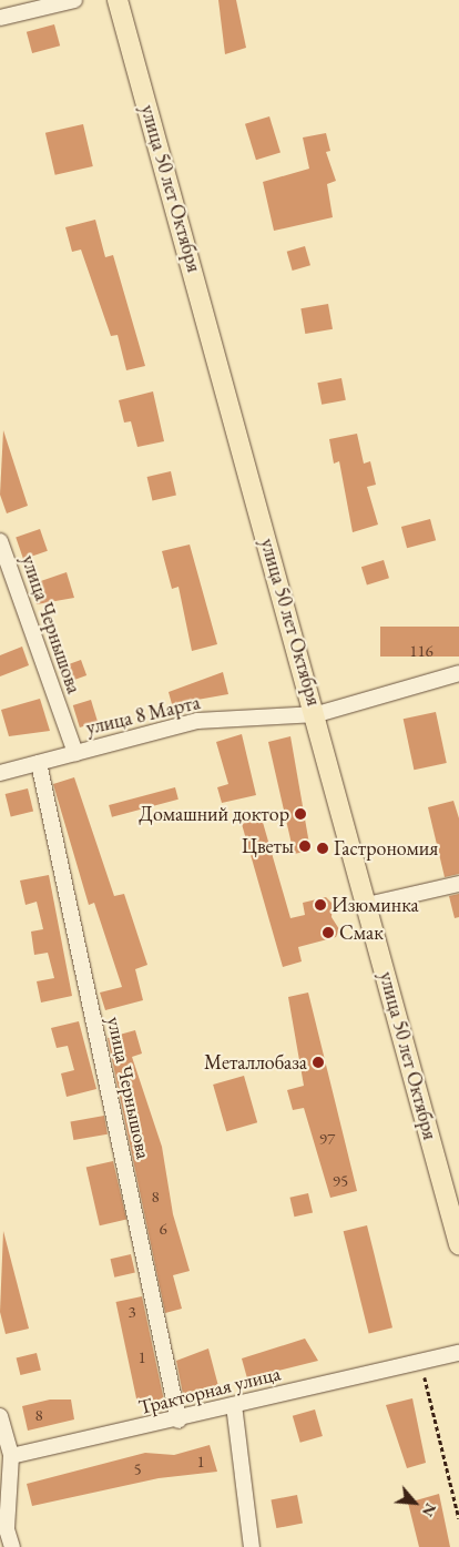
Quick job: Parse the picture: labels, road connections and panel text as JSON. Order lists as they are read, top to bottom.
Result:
{
  "streets": {
    "main road": ["улица 50 лет Октября"],
    "street": ["улица Чернышова", "улица 8 Марта", "Тракторная улица"]
  },
  "crossings": [
    ["улица 50 лет Октября", "улица 8 Марта"],
    ["улица Чернышова", "улица 8 Марта"],
    ["улица Чернышова", "Тракторная улица"]
  ],
  "places": [
    "Домашний доктор",
    "Цветы",
    "Гастрономия",
    "Изюминка",
    "Смак",
    "Металлобаза"
  ],
  "house_numbers": [
    "116",
    "97",
    "95",
    "8",
    "6",
    "3",
    "1",
    "8",
    "1",
    "5"
  ],
  "north": "bottom right"
}
